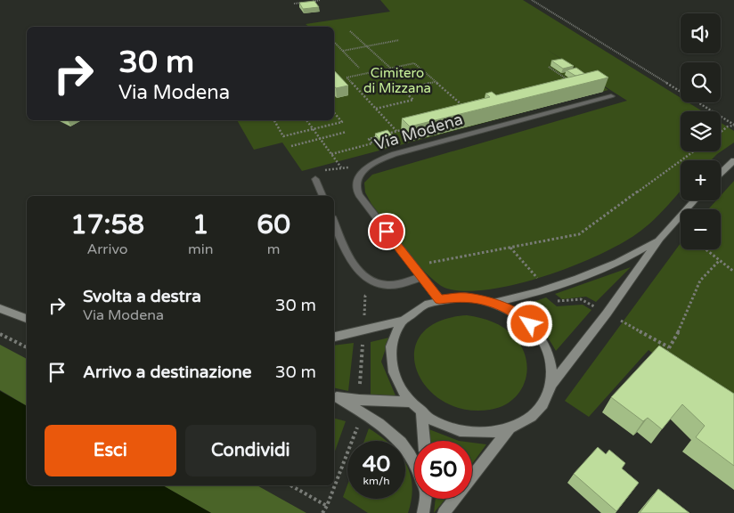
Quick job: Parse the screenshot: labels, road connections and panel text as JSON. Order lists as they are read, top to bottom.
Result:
{
  "streets": {
    "street": ["Via Modena"]
  },
  "parks": ["Cimitero di Mizzana"],
  "page": {
    "map_buttons": ["+", "−"],
    "turn": ["30 m", "Via Modena"],
    "eta": [
      "17:58",
      "Arrivo",
      "1",
      "min",
      "60",
      "m"
    ],
    "list": [
      {
        "name": "Svolta a destra",
        "note": "Via Modena",
        "value": "30 m"
      },
      {
        "name": "Arrivo a destinazione",
        "value": "30 m"
      }
    ],
    "buttons": ["Esci", "Condividi"],
    "speed": "40 km/h",
    "limit": "50"
  }
}
